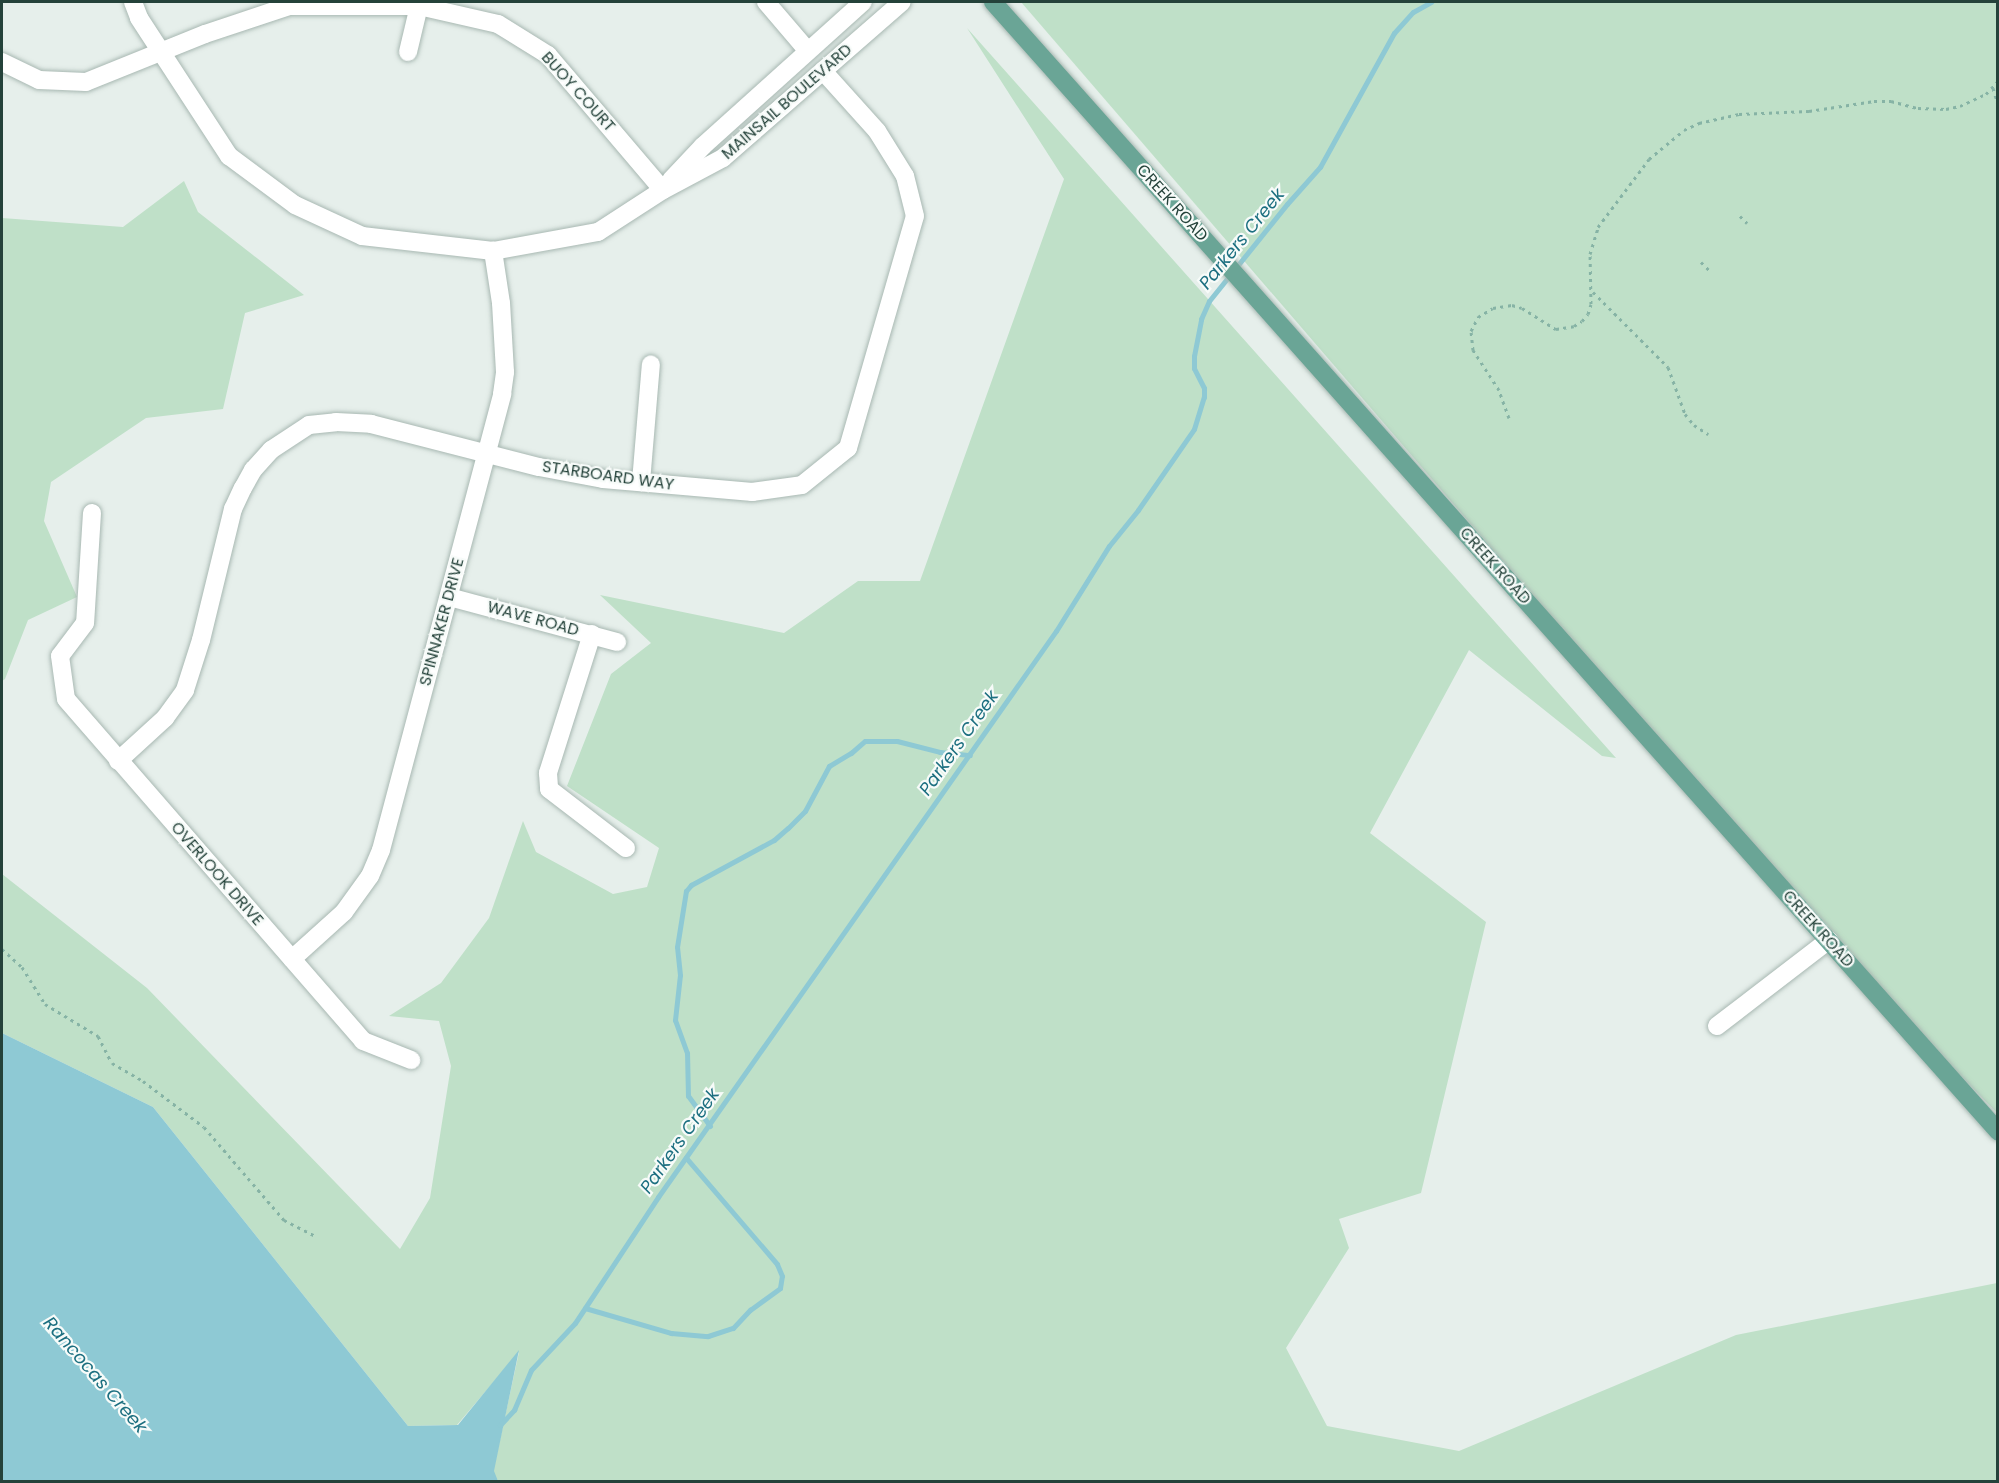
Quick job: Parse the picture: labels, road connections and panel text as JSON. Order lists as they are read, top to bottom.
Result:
{
  "streets": {
    "main road": ["CREEK ROAD"],
    "street": [
      "BUOY COURT",
      "MAINSAIL BOULEVARD",
      "STARBOARD WAY",
      "WAVE ROAD",
      "SPINNAKER DRIVE",
      "OVERLOOK DRIVE"
    ]
  },
  "crossings": [
    ["BUOY COURT", "MAINSAIL BOULEVARD"],
    ["MAINSAIL BOULEVARD", "STARBOARD WAY"],
    ["MAINSAIL BOULEVARD", "SPINNAKER DRIVE"],
    ["STARBOARD WAY", "SPINNAKER DRIVE"],
    ["STARBOARD WAY", "OVERLOOK DRIVE"],
    ["WAVE ROAD", "SPINNAKER DRIVE"],
    ["SPINNAKER DRIVE", "OVERLOOK DRIVE"]
  ],
  "water": ["Parkers Creek", "Rancocas Creek"]
}
